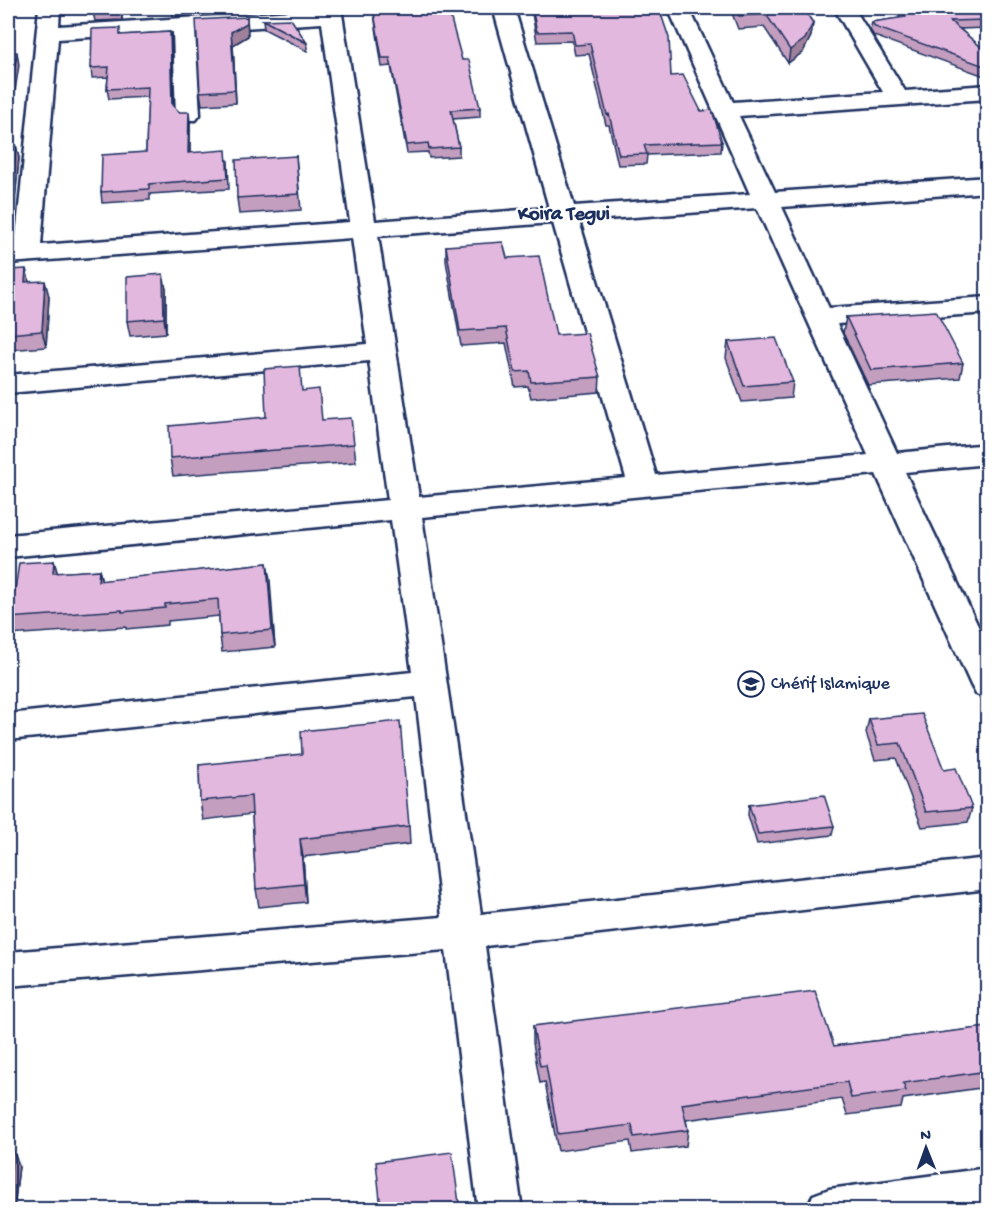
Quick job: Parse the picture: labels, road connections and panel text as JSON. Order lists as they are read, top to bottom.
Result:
{
  "districts": ["Koira Tegui"],
  "places": {
    "school or university": ["Chérif Islamique"]
  },
  "north": "top"
}
